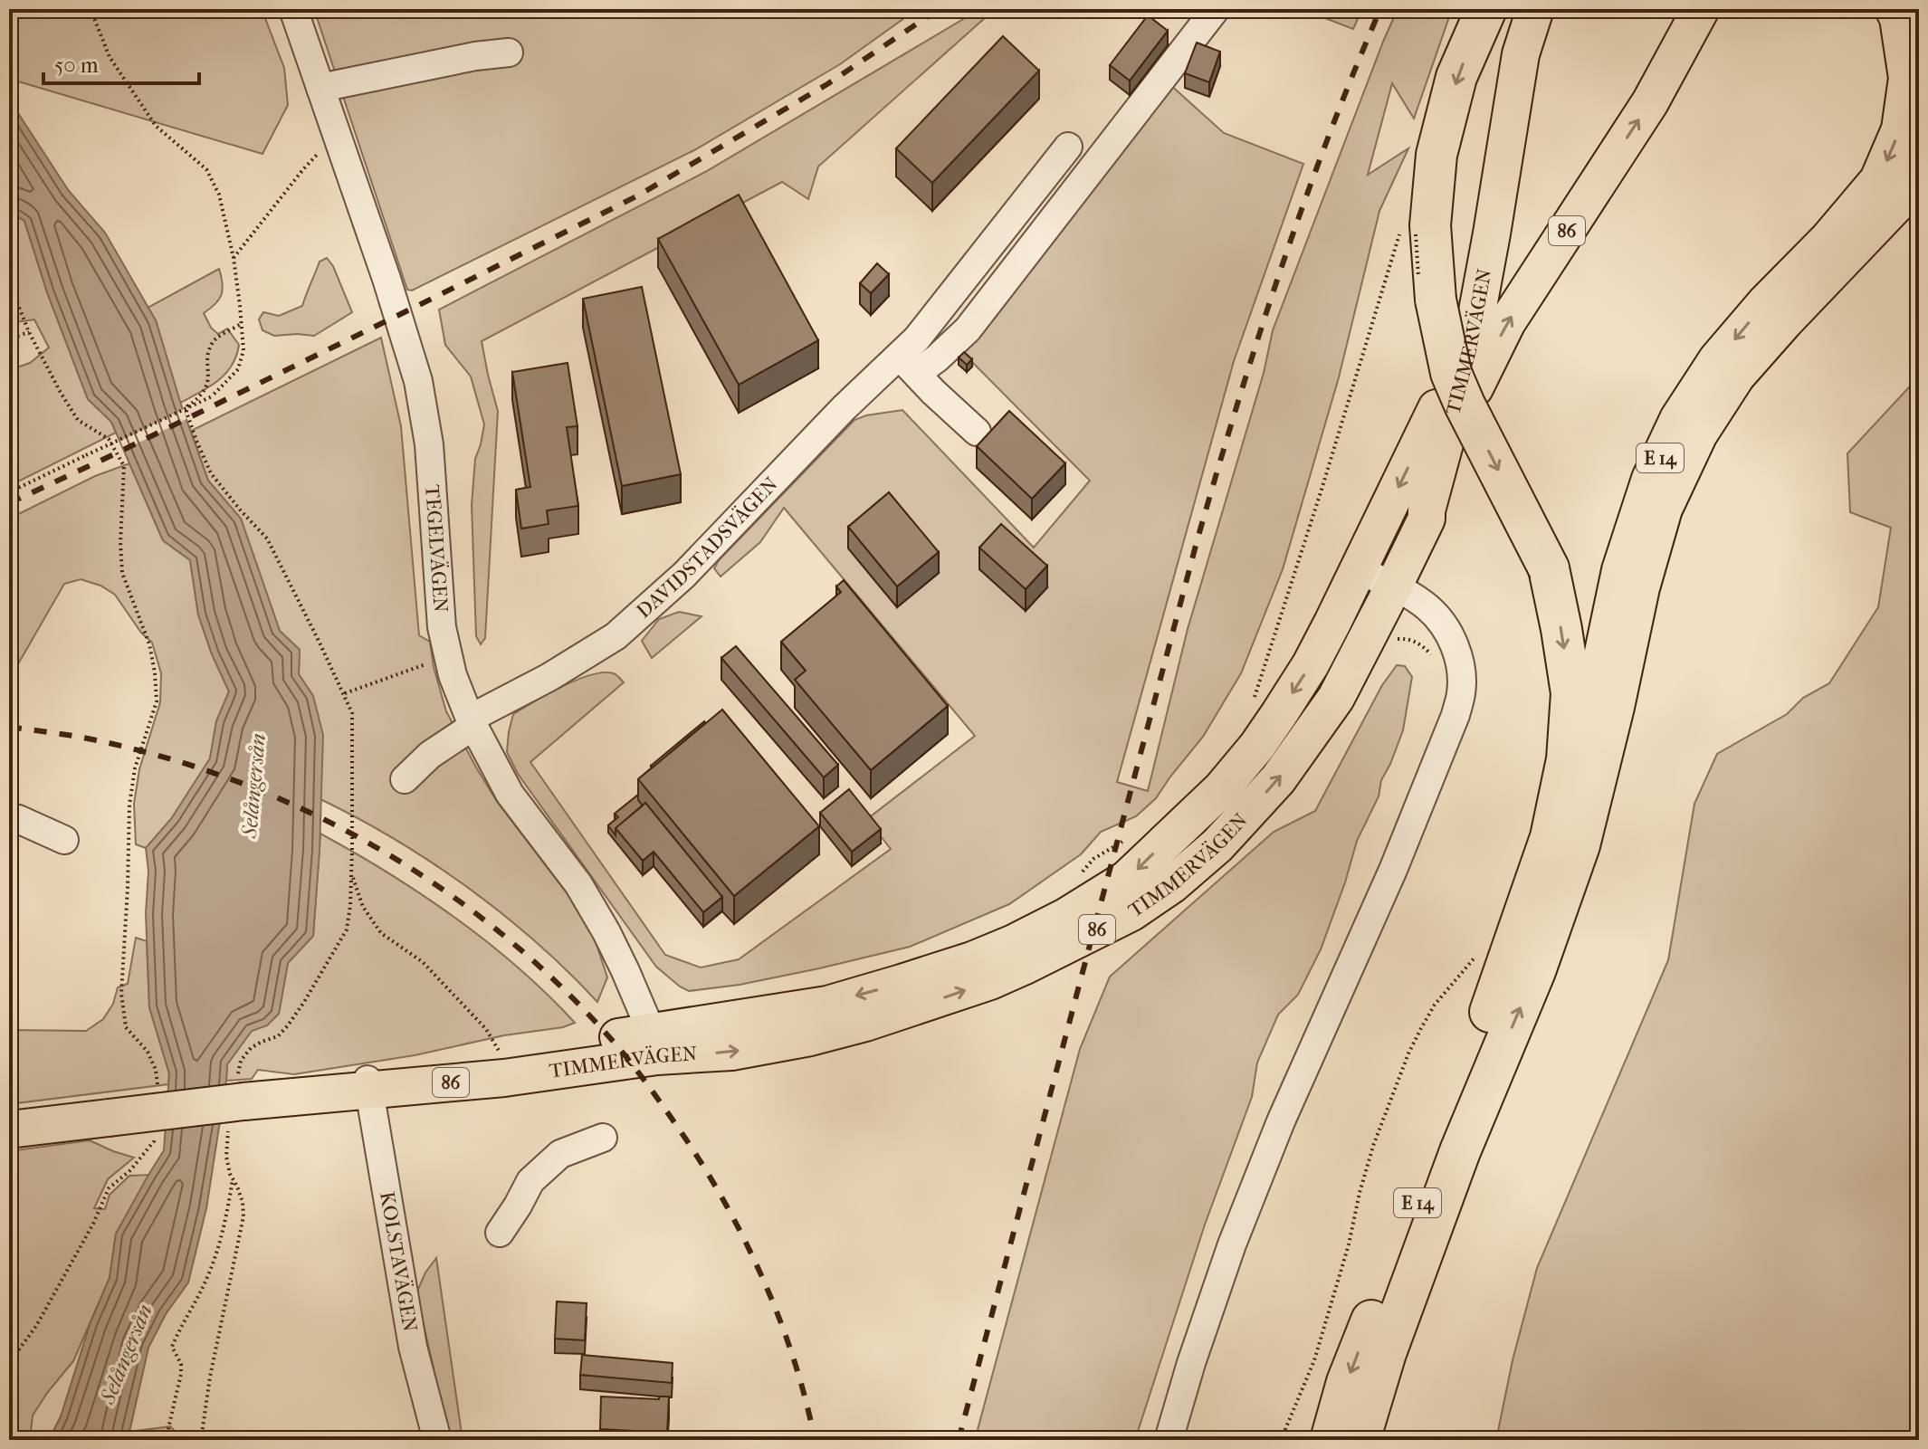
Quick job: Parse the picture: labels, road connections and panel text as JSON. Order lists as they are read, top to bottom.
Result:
{
  "streets": {
    "highway": ["E 14"],
    "main road": ["86", "TIMMERVÄGEN"],
    "street": ["DAVIDSTADSVÄGEN", "TEGELVÄGEN", "KOLSTAVÄGEN"]
  },
  "crossings": [
    ["86", "TIMMERVÄGEN"],
    ["TIMMERVÄGEN", "TEGELVÄGEN"],
    ["TIMMERVÄGEN", "KOLSTAVÄGEN"],
    ["DAVIDSTADSVÄGEN", "TEGELVÄGEN"]
  ],
  "water": ["Selångersån"],
  "scale_bar": "50 m"
}
